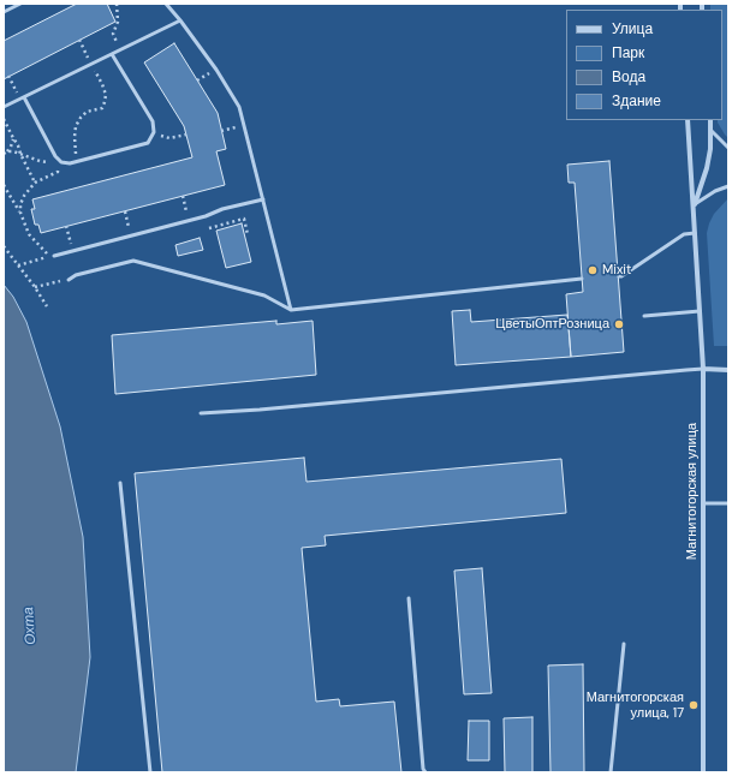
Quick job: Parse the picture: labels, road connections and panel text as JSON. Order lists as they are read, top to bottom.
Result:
{
  "streets": {
    "street": ["Магнитогорская улица"]
  },
  "water": ["Охта"],
  "places": ["Mixit", "ЦветыОптРозница", "Магнитогорская улица, 17"],
  "legend": [
    "Улица",
    "Парк",
    "Вода",
    "Здание"
  ]
}
